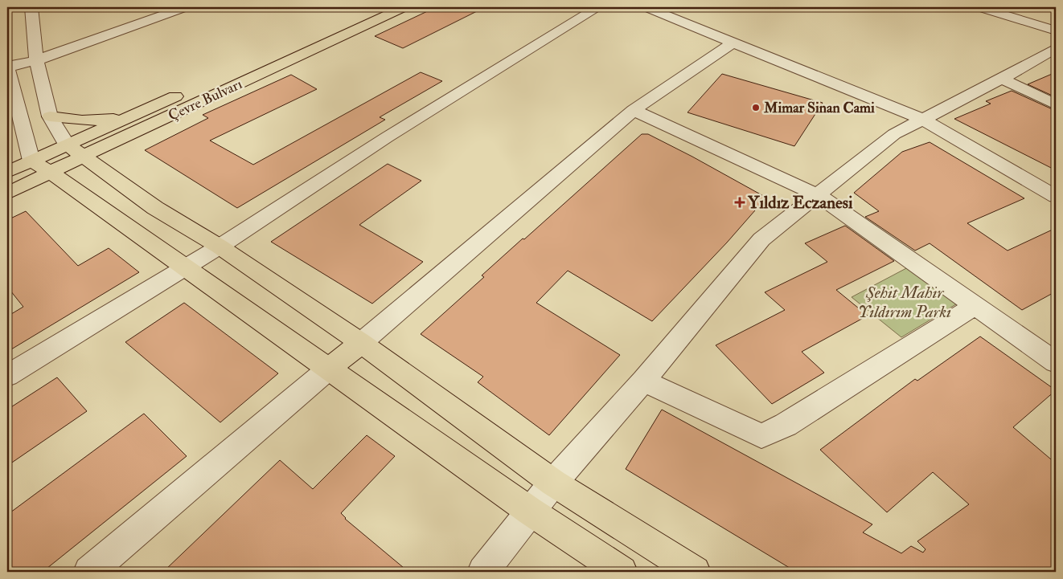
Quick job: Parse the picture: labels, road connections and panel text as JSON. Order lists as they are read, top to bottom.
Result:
{
  "streets": {
    "main road": ["Çevre Bulvarı"]
  },
  "parks": ["Şehit Mahir Yıldırım Parkı"],
  "places": {
    "other": ["Mimar Sinan Cami"],
    "health": ["Yıldız Eczanesi"]
  }
}
